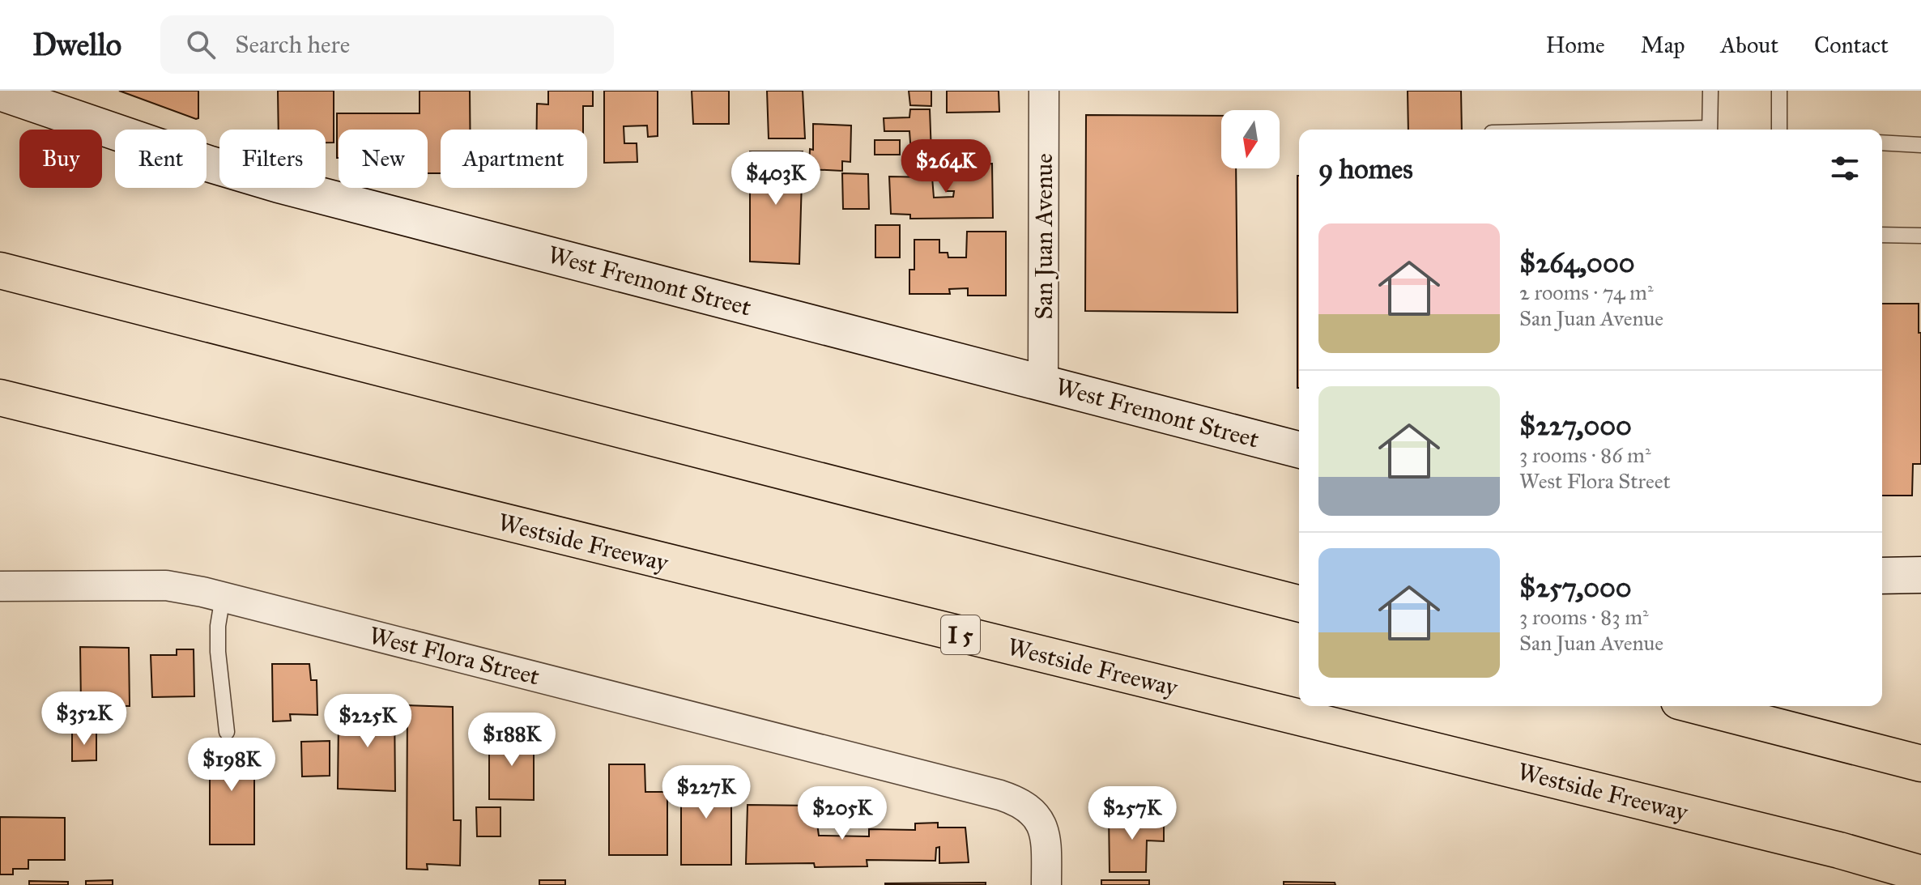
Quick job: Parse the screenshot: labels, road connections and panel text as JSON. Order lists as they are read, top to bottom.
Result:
{
  "streets": {
    "highway": ["Westside Freeway", "I 5"],
    "street": ["San Juan Avenue", "West Fremont Street", "West Flora Street"]
  },
  "crossings": [
    ["San Juan Avenue", "West Fremont Street"]
  ],
  "north": "bottom",
  "page": {
    "header": "Dwello",
    "search": "Search here",
    "nav": [
      "Home",
      "Map",
      "About",
      "Contact"
    ],
    "chip": [
      "Buy",
      "Rent",
      "Filters",
      "New",
      "Apartment"
    ],
    "heading": "9 homes",
    "price": [
      "$264K",
      "$403K",
      "$352K",
      "$225K",
      "$188K",
      "$198K",
      "$227K",
      "$205K",
      "$257K"
    ],
    "list": [
      {
        "name": "$264,000",
        "note": "2 rooms · 74 m² · San Juan Avenue"
      },
      {
        "name": "$227,000",
        "note": "3 rooms · 86 m² · West Flora Street"
      },
      {
        "name": "$257,000",
        "note": "3 rooms · 83 m² · San Juan Avenue"
      }
    ]
  }
}
